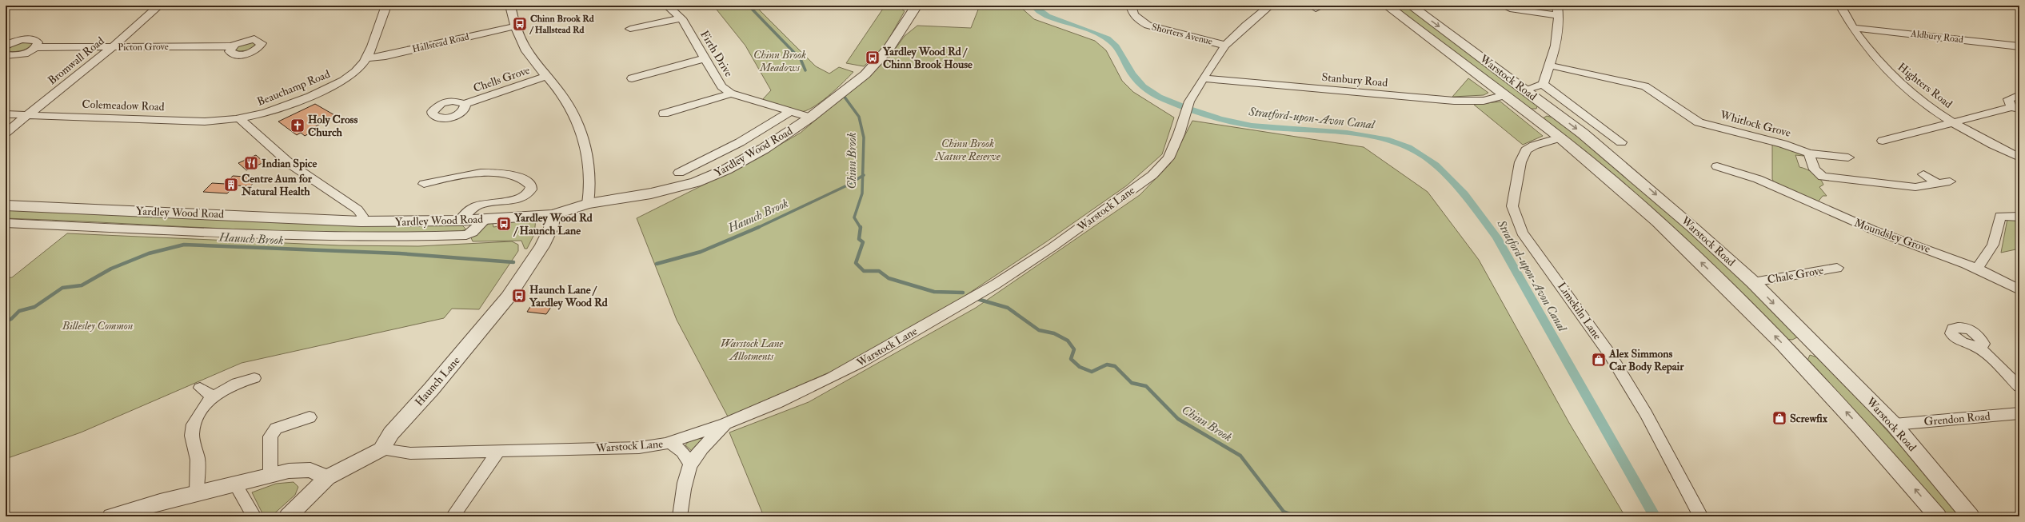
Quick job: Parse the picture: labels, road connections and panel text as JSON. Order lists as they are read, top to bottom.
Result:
{
  "streets": {
    "street": [
      "Shorters Avenue",
      "Aldbury Road",
      "Hallstead Road",
      "Picton Grove",
      "Firth Drive",
      "Bromwall Road",
      "Warstock Road",
      "Chells Grove",
      "Stanbury Road",
      "Highters Road",
      "Beauchamp Road",
      "Colemeadow Road",
      "Whitlock Grove",
      "Yardley Wood Road",
      "Warstock Lane",
      "Moundsley Grove",
      "Chale Grove",
      "Limekiln Lane",
      "Haunch Lane",
      "Grendon Road"
    ]
  },
  "crossings": [
    ["Shorters Avenue", "Warstock Lane"],
    ["Aldbury Road", "Highters Road"],
    ["Hallstead Road", "Beauchamp Road"],
    ["Picton Grove", "Bromwall Road"],
    ["Firth Drive", "Yardley Wood Road"],
    ["Bromwall Road", "Colemeadow Road"],
    ["Warstock Road", "Stanbury Road"],
    ["Warstock Road", "Chale Grove"],
    ["Warstock Road", "Limekiln Lane"],
    ["Warstock Road", "Grendon Road"],
    ["Stanbury Road", "Warstock Lane"],
    ["Beauchamp Road", "Colemeadow Road"],
    ["Yardley Wood Road", "Haunch Lane"],
    ["Warstock Lane", "Haunch Lane"]
  ],
  "water": ["Stratford-upon-Avon Canal", "Chinn Brook", "Haunch Brook"],
  "parks": [
    "Chinn Brook Meadows",
    "Chinn Brook Nature Reserve",
    "Billesley Common",
    "Warstock Lane Allotments"
  ],
  "places": {
    "bus stop": [
      "Chinn Brook Rd / Hallstead Rd",
      "Yardley Wood Rd / Chinn Brook House",
      "Yardley Wood Rd / Haunch Lane",
      "Haunch Lane / Yardley Wood Rd"
    ],
    "church": ["Holy Cross Church"],
    "restaurant": ["Indian Spice"],
    "building": ["Centre Aum for Natural Health"],
    "shop": ["Alex Simmons Car Body Repair", "Screwfix"]
  }
}
